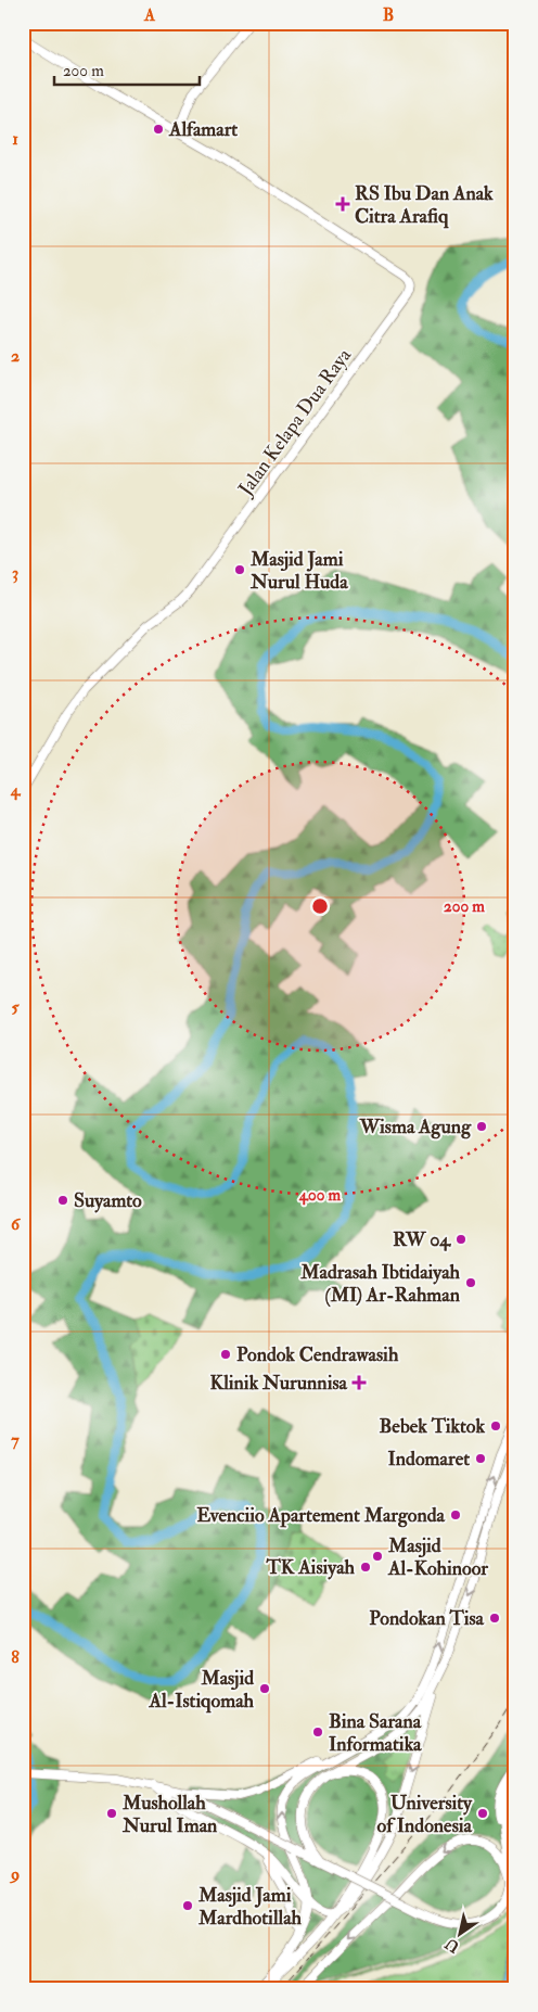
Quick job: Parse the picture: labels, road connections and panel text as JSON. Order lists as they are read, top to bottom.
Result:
{
  "streets": {
    "main road": ["Jalan Kelapa Dua Raya"]
  },
  "places": {
    "other": [
      "Alfamart",
      "Masjid Jami Nurul Huda",
      "Wisma Agung",
      "Suyamto",
      "RW 04",
      "Madrasah Ibtidaiyah (MI) Ar-Rahman",
      "Pondok Cendrawasih",
      "Bebek Tiktok",
      "Indomaret",
      "Evenciio Apartement Margonda",
      "Masjid Al-Kohinoor",
      "TK Aisiyah",
      "Pondokan Tisa",
      "Masjid Al-Istiqomah",
      "Bina Sarana Informatika",
      "Mushollah Nurul Iman",
      "University of Indonesia",
      "Masjid Jami Mardhotillah"
    ],
    "health": ["RS Ibu Dan Anak Citra Arafiq", "Klinik Nurunnisa"]
  },
  "scale_bar": "200 m",
  "north": "bottom left",
  "grid": {
    "columns": ["A", "B"],
    "rows": [
      "1",
      "2",
      "3",
      "4",
      "5",
      "6",
      "7",
      "8",
      "9"
    ]
  },
  "rings": ["200 m", "400 m"]
}
